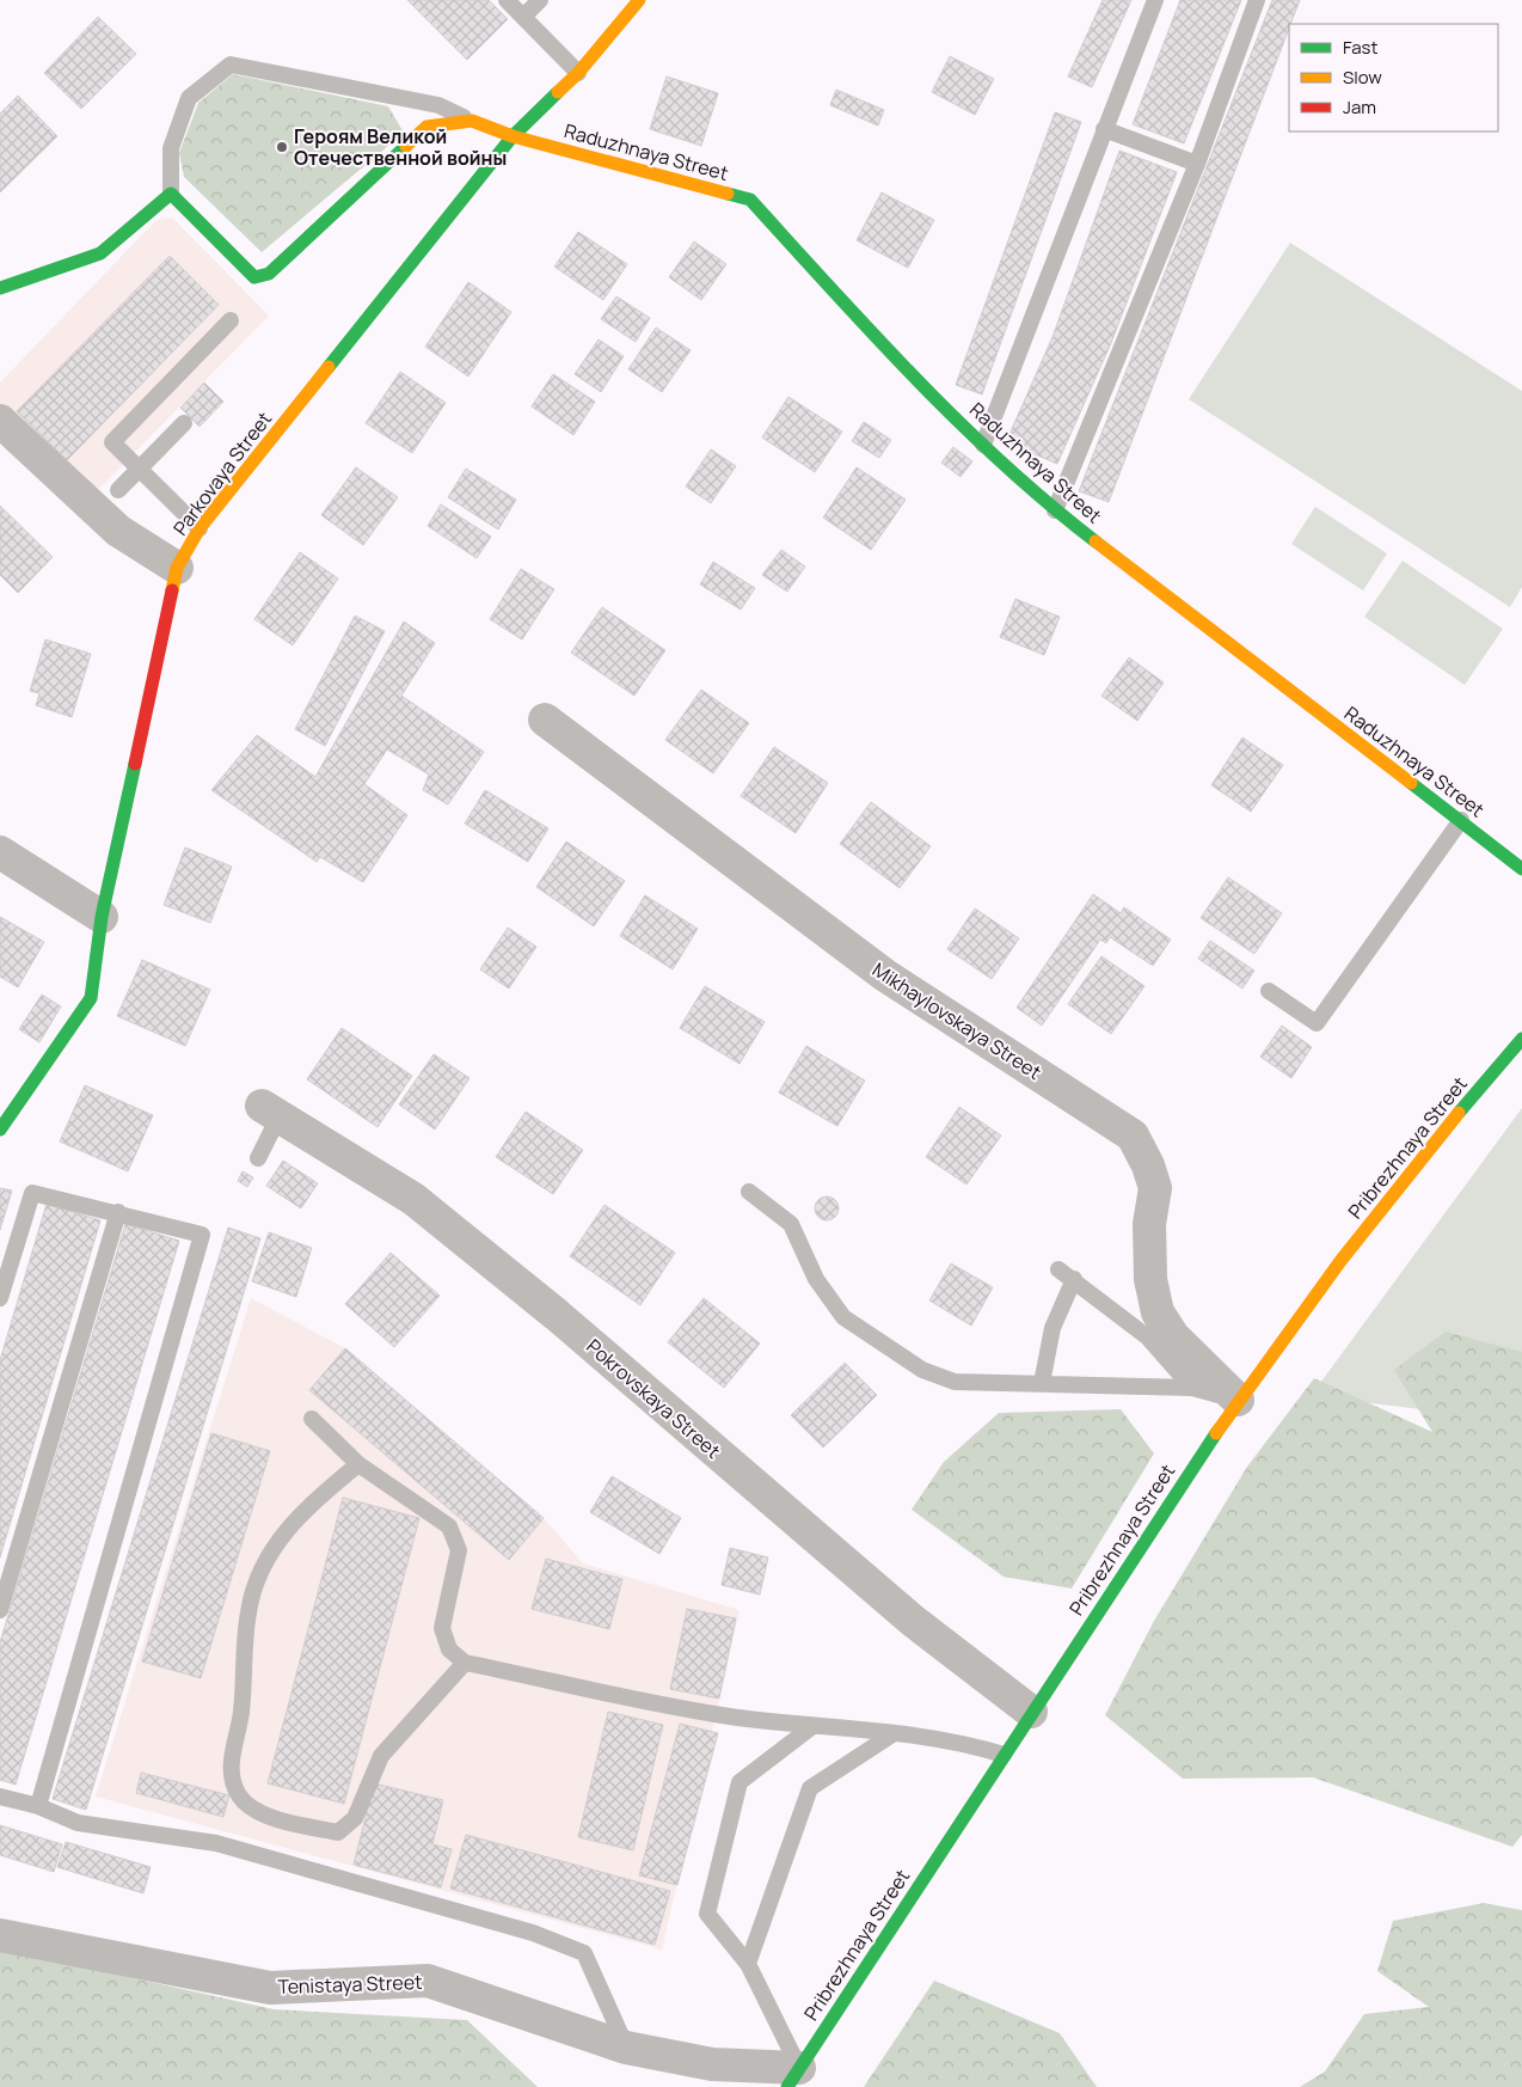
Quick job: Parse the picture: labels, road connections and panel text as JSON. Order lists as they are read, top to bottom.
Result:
{
  "streets": {
    "street": [
      "Raduzhnaya Street",
      "Parkovaya Street",
      "Mikhaylovskaya Street",
      "Pribrezhnaya Street",
      "Pokrovskaya Street",
      "Tenistaya Street"
    ]
  },
  "crossings": [
    ["Raduzhnaya Street", "Parkovaya Street"],
    ["Mikhaylovskaya Street", "Pribrezhnaya Street"],
    ["Pribrezhnaya Street", "Pokrovskaya Street"],
    ["Pribrezhnaya Street", "Tenistaya Street"]
  ],
  "places": ["Героям Великой Отечественной войны"],
  "legend": ["Fast", "Slow", "Jam"]
}
